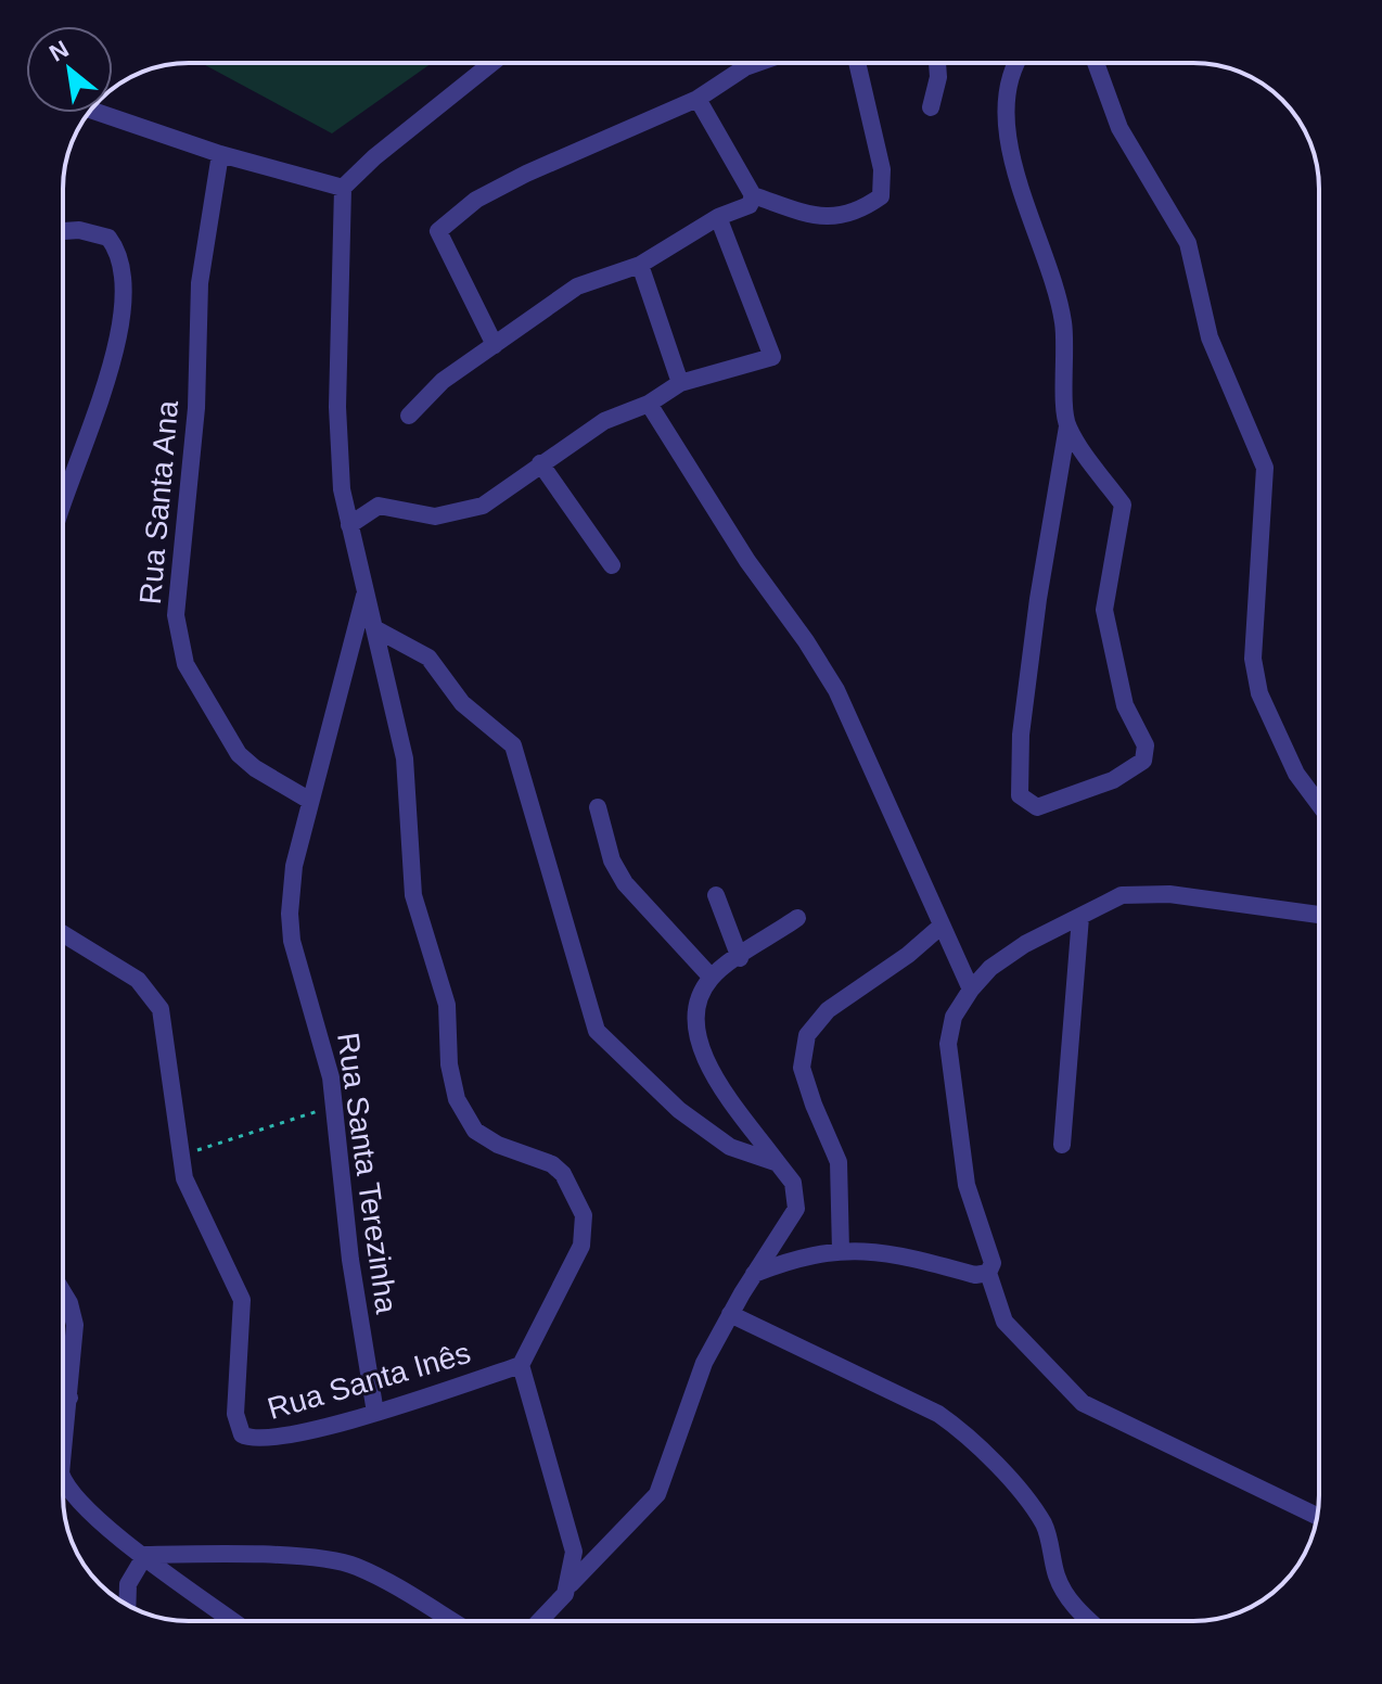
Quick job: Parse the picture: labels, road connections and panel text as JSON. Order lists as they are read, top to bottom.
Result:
{
  "streets": {
    "street": ["Rua Santa Ana", "Rua Santa Terezinha", "Rua Santa Inês"]
  },
  "crossings": [
    ["Rua Santa Ana", "Rua Santa Terezinha"],
    ["Rua Santa Terezinha", "Rua Santa Inês"]
  ],
  "north": "top left"
}
